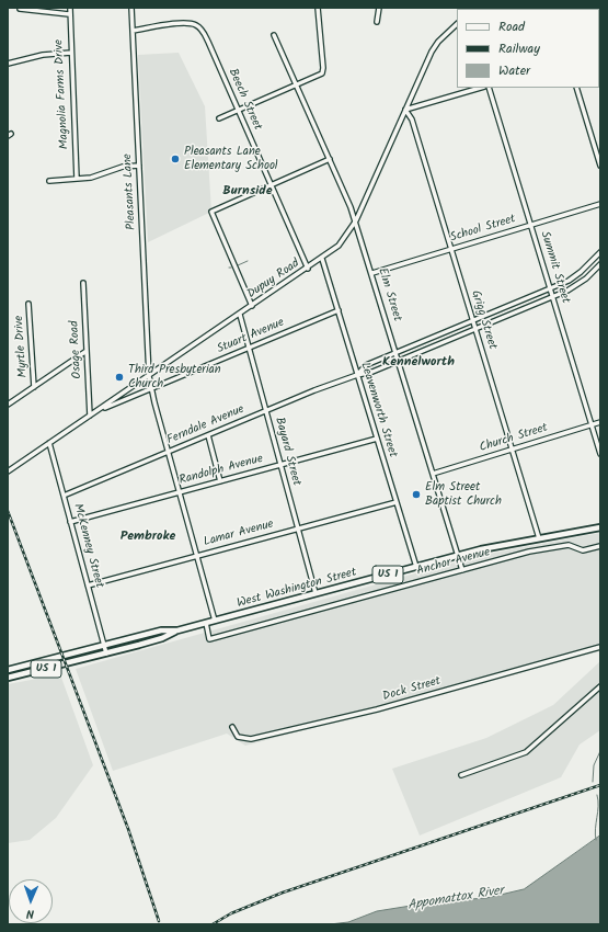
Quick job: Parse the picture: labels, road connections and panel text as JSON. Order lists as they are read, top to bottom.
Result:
{
  "streets": {
    "main road": ["US 1", "West Washington Street"],
    "street": [
      "Magnolia Farms Drive",
      "Beech Street",
      "Pleasants Lane",
      "School Street",
      "Summit Street",
      "Dupuy Road",
      "Elm Street",
      "Grigg Street",
      "Stuart Avenue",
      "Myrtle Drive",
      "Osage Road",
      "Leavenworth Street",
      "Ferndale Avenue",
      "Church Street",
      "Bayard Street",
      "Randolph Avenue",
      "Lamar Avenue",
      "McKenney Street",
      "Anchor Avenue",
      "Dock Street"
    ]
  },
  "crossings": [
    ["Beech Street", "Pleasants Lane"],
    ["Beech Street", "Dupuy Road"],
    ["Pleasants Lane", "Dupuy Road"],
    ["Pleasants Lane", "Stuart Avenue"],
    ["Pleasants Lane", "Ferndale Avenue"],
    ["Pleasants Lane", "Randolph Avenue"],
    ["Pleasants Lane", "Lamar Avenue"],
    ["Pleasants Lane", "West Washington Street"],
    ["School Street", "Summit Street"],
    ["School Street", "Elm Street"],
    ["School Street", "Grigg Street"],
    ["Summit Street", "Ferndale Avenue"],
    ["Summit Street", "Church Street"],
    ["Dupuy Road", "Elm Street"],
    ["Dupuy Road", "Grigg Street"],
    ["Dupuy Road", "Stuart Avenue"],
    ["Dupuy Road", "Osage Road"],
    ["Dupuy Road", "Leavenworth Street"],
    ["Dupuy Road", "Bayard Street"],
    ["Dupuy Road", "McKenney Street"],
    ["Elm Street", "Ferndale Avenue"],
    ["Elm Street", "Church Street"],
    ["Elm Street", "Anchor Avenue"],
    ["Elm Street", "West Washington Street"],
    ["Grigg Street", "Ferndale Avenue"],
    ["Grigg Street", "Church Street"],
    ["Grigg Street", "West Washington Street"],
    ["Stuart Avenue", "Leavenworth Street"],
    ["Stuart Avenue", "Bayard Street"],
    ["Leavenworth Street", "Ferndale Avenue"],
    ["Leavenworth Street", "Randolph Avenue"],
    ["Leavenworth Street", "Lamar Avenue"],
    ["Leavenworth Street", "West Washington Street"],
    ["Ferndale Avenue", "Bayard Street"],
    ["Ferndale Avenue", "McKenney Street"],
    ["Bayard Street", "Randolph Avenue"],
    ["Bayard Street", "Lamar Avenue"],
    ["Bayard Street", "West Washington Street"],
    ["Randolph Avenue", "McKenney Street"],
    ["Lamar Avenue", "McKenney Street"],
    ["McKenney Street", "West Washington Street"],
    ["Anchor Avenue", "West Washington Street"]
  ],
  "districts": ["Burnside", "Kennelworth", "Pembroke"],
  "water": ["Appomattox River"],
  "places": ["Pleasants Lane Elementary School", "Third Presbyterian Church", "Elm Street Baptist Church"],
  "legend": ["Road", "Railway", "Water"],
  "north": "bottom"
}
